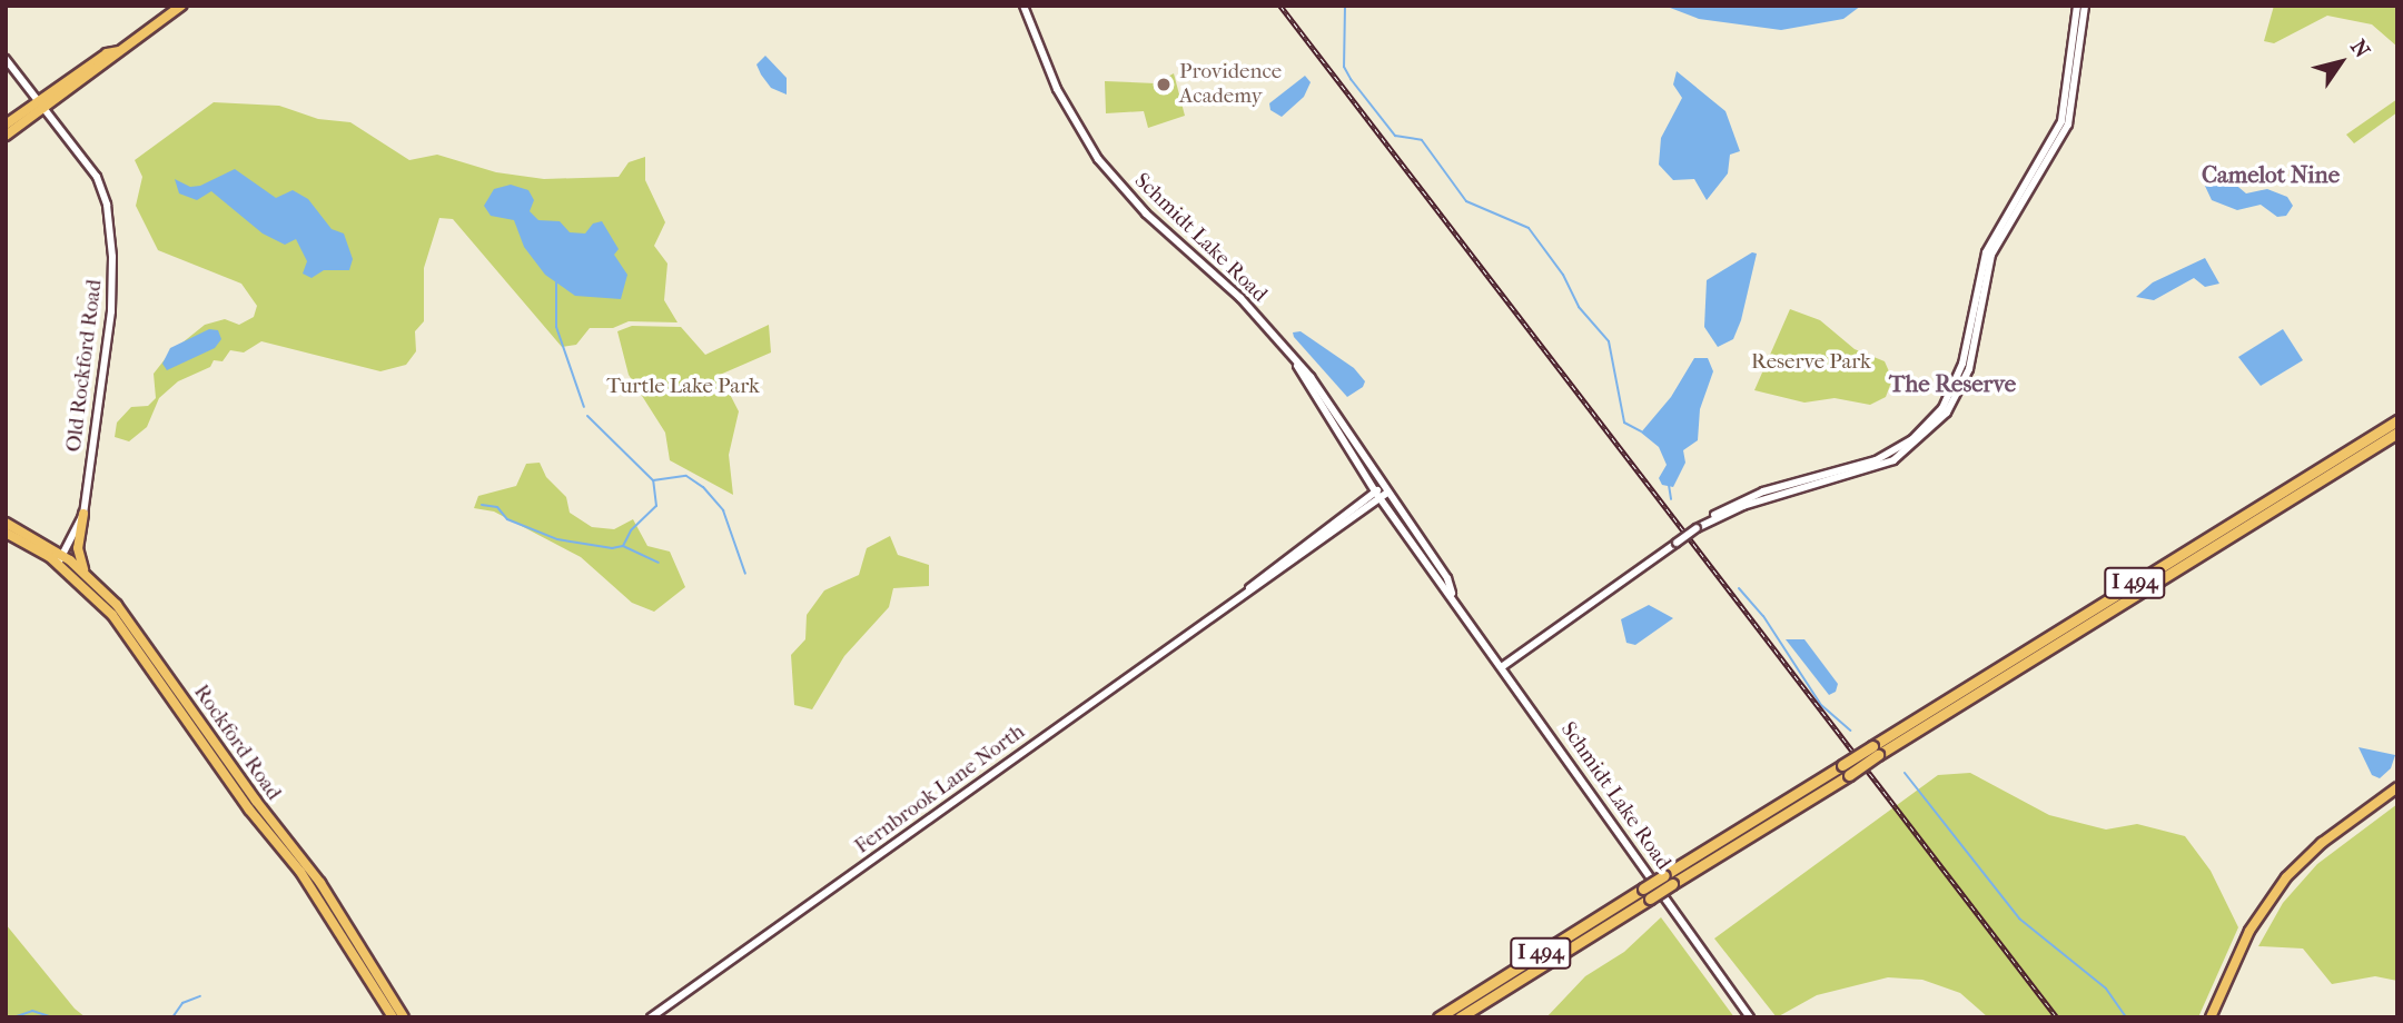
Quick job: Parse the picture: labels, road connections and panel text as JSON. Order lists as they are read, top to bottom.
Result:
{
  "streets": {
    "highway": ["I 494"],
    "main road": ["Rockford Road"],
    "street": ["Schmidt Lake Road", "Old Rockford Road", "Fernbrook Lane North"]
  },
  "crossings": [
    ["Schmidt Lake Road", "Fernbrook Lane North"],
    ["Old Rockford Road", "Rockford Road"]
  ],
  "districts": ["Camelot Nine", "The Reserve"],
  "parks": ["Reserve Park", "Turtle Lake Park"],
  "places": ["Providence Academy"],
  "north": "top right"
}
